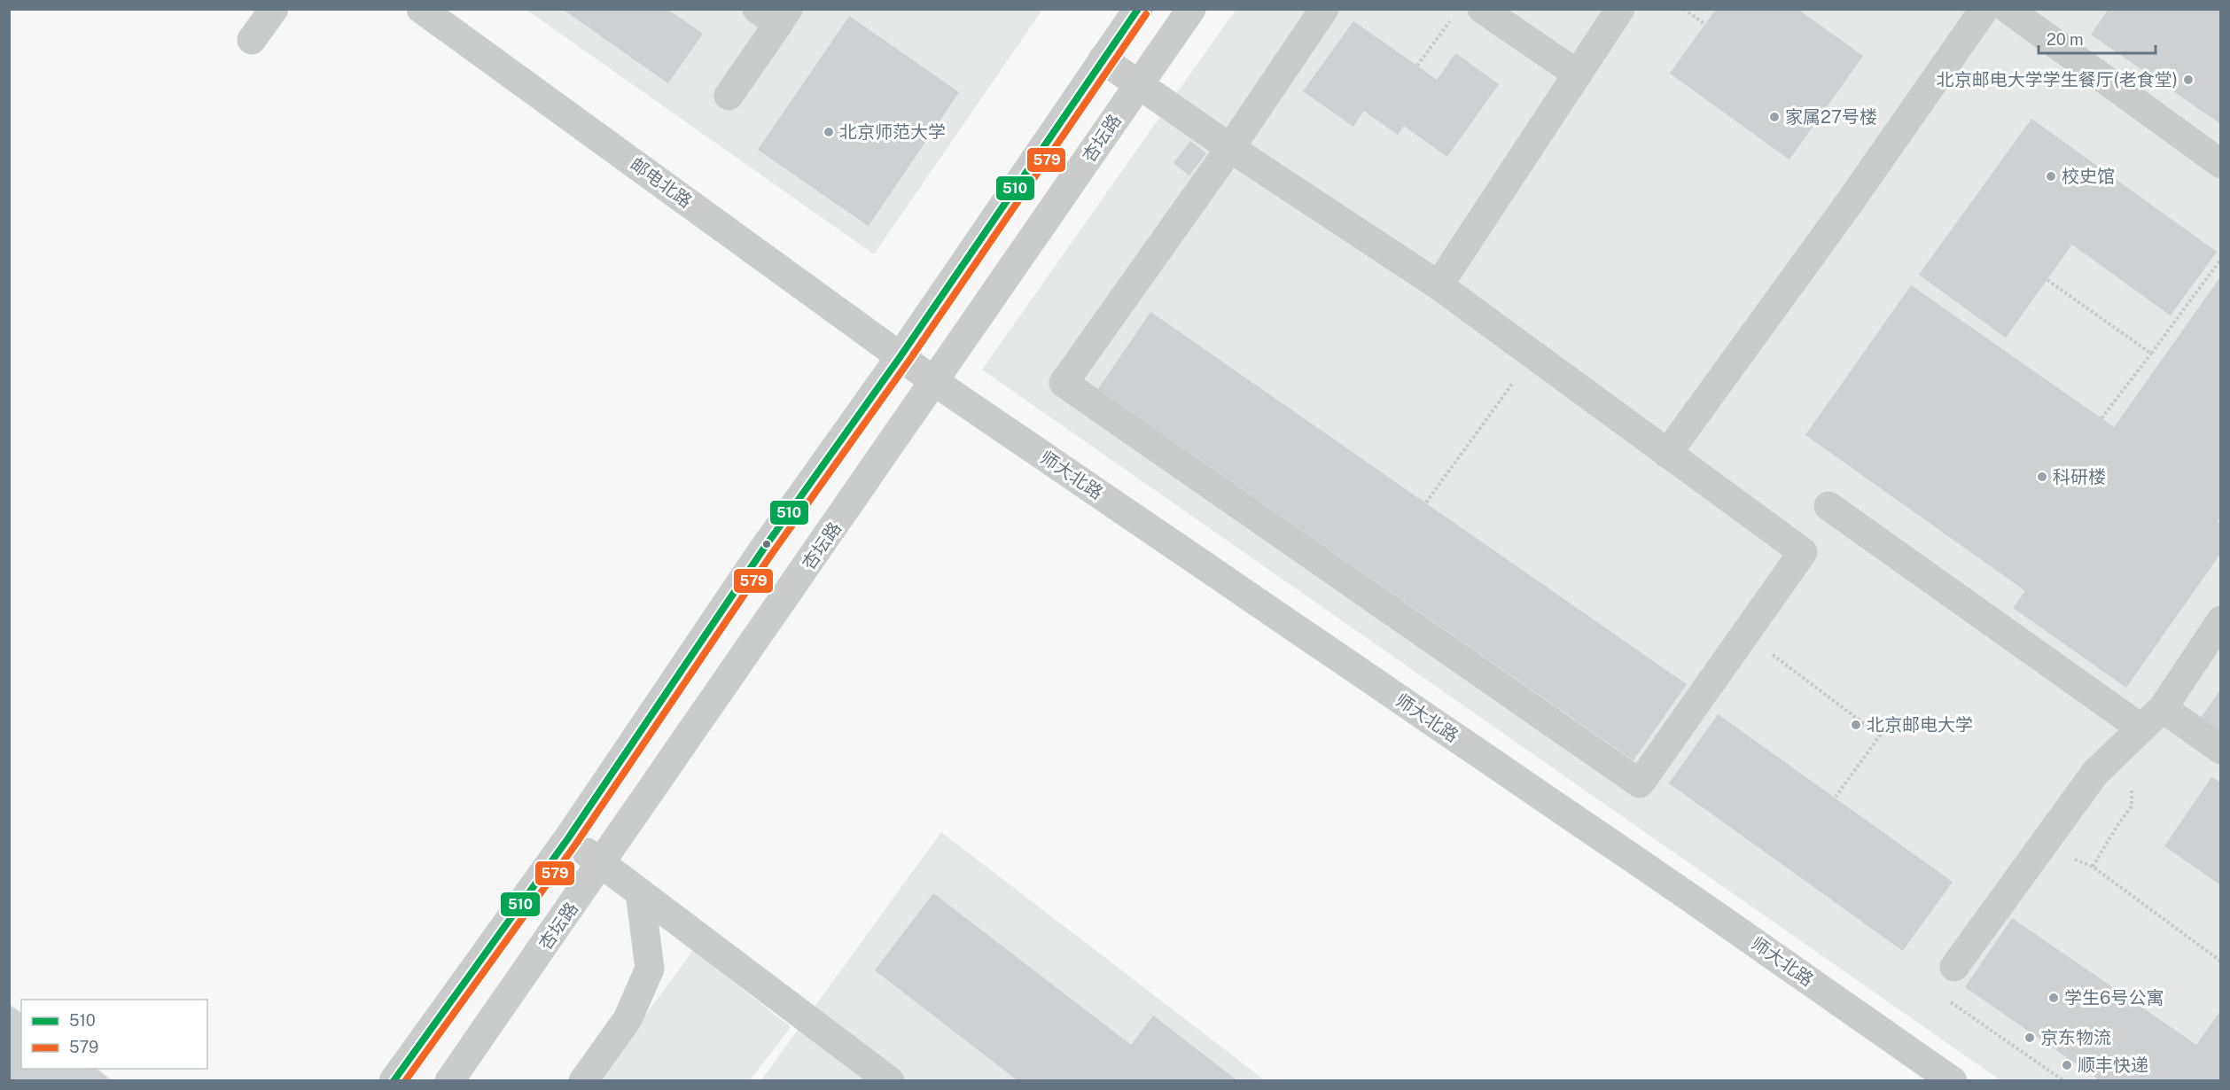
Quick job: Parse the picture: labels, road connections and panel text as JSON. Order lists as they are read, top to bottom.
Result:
{
  "streets": {
    "street": ["杏坛路", "邮电北路", "师大北路"]
  },
  "crossings": [
    ["杏坛路", "师大北路"],
    ["邮电北路", "师大北路"]
  ],
  "places": [
    "北京邮电大学学生餐厅(老食堂)",
    "家属27号楼",
    "北京师范大学",
    "校史馆",
    "科研楼",
    "北京邮电大学",
    "学生6号公寓",
    "京东物流",
    "顺丰快递"
  ],
  "lines": ["transit line 510", "transit line 579"],
  "legend": ["510", "579"],
  "scale_bar": "20 m"
}
